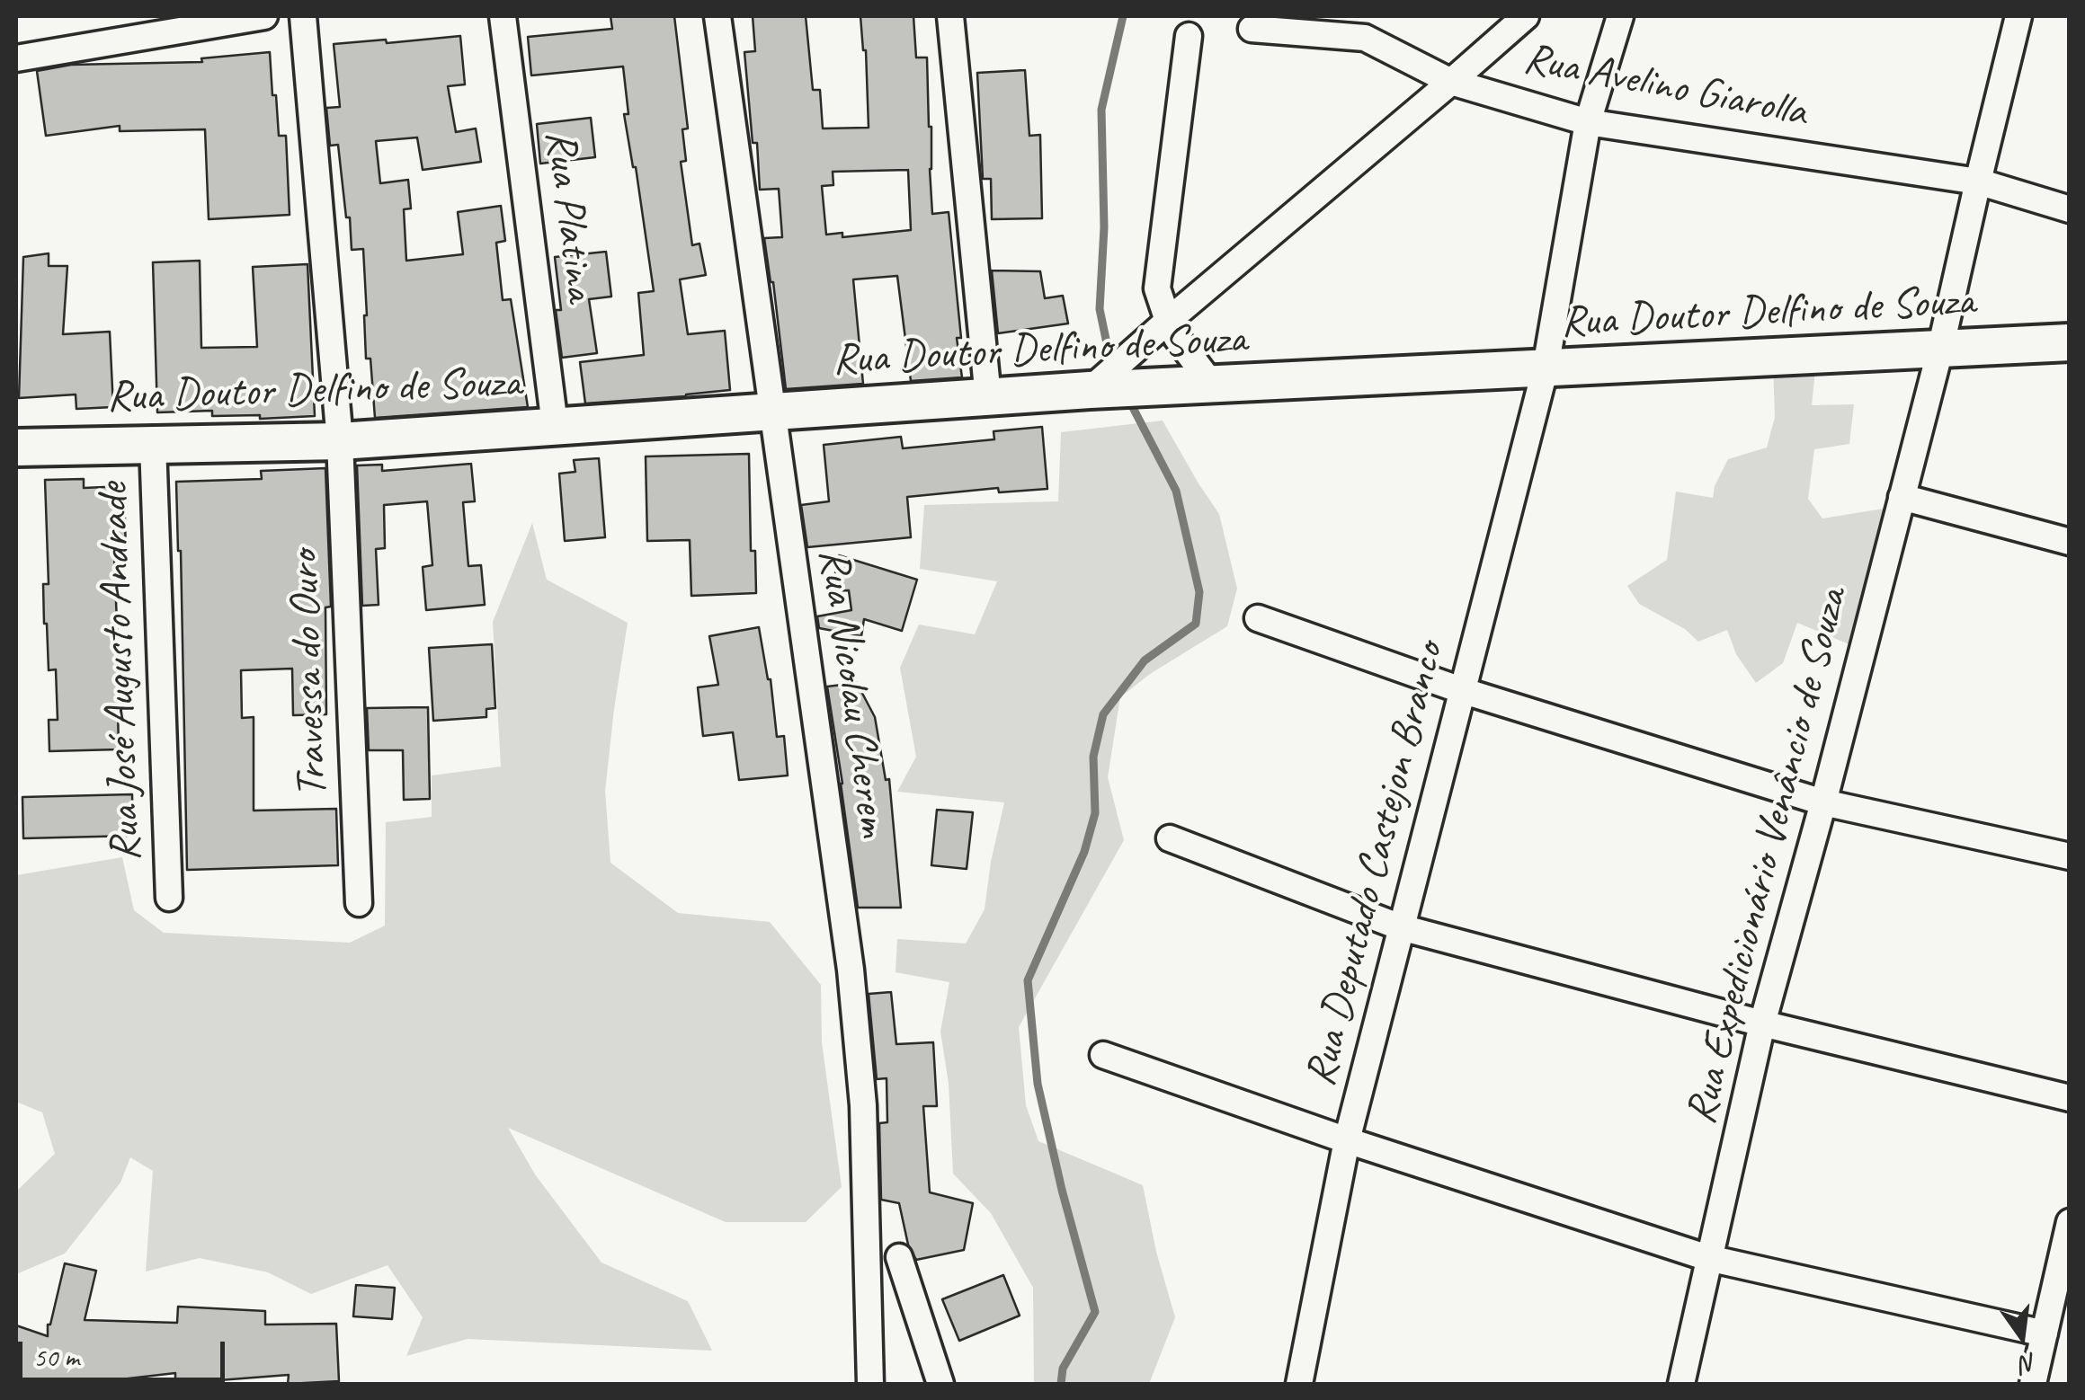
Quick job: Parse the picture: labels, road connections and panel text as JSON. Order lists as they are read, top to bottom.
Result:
{
  "streets": {
    "street": [
      "Rua Avelino Giarolla",
      "Rua Platina",
      "Rua Doutor Delfino de Souza",
      "Rua José Augusto Andrade",
      "Travessa do Ouro",
      "Rua Nicolau Cherem",
      "Rua Expedicionário Venâncio de Souza",
      "Rua Deputado Castejon Branco"
    ]
  },
  "crossings": [
    ["Rua Avelino Giarolla", "Rua Expedicionário Venâncio de Souza"],
    ["Rua Avelino Giarolla", "Rua Deputado Castejon Branco"],
    ["Rua Platina", "Rua Doutor Delfino de Souza"],
    ["Rua Doutor Delfino de Souza", "Rua José Augusto Andrade"],
    ["Rua Doutor Delfino de Souza", "Travessa do Ouro"],
    ["Rua Doutor Delfino de Souza", "Rua Nicolau Cherem"],
    ["Rua Doutor Delfino de Souza", "Rua Expedicionário Venâncio de Souza"],
    ["Rua Doutor Delfino de Souza", "Rua Deputado Castejon Branco"]
  ],
  "scale_bar": "50 m",
  "north": "bottom"
}
